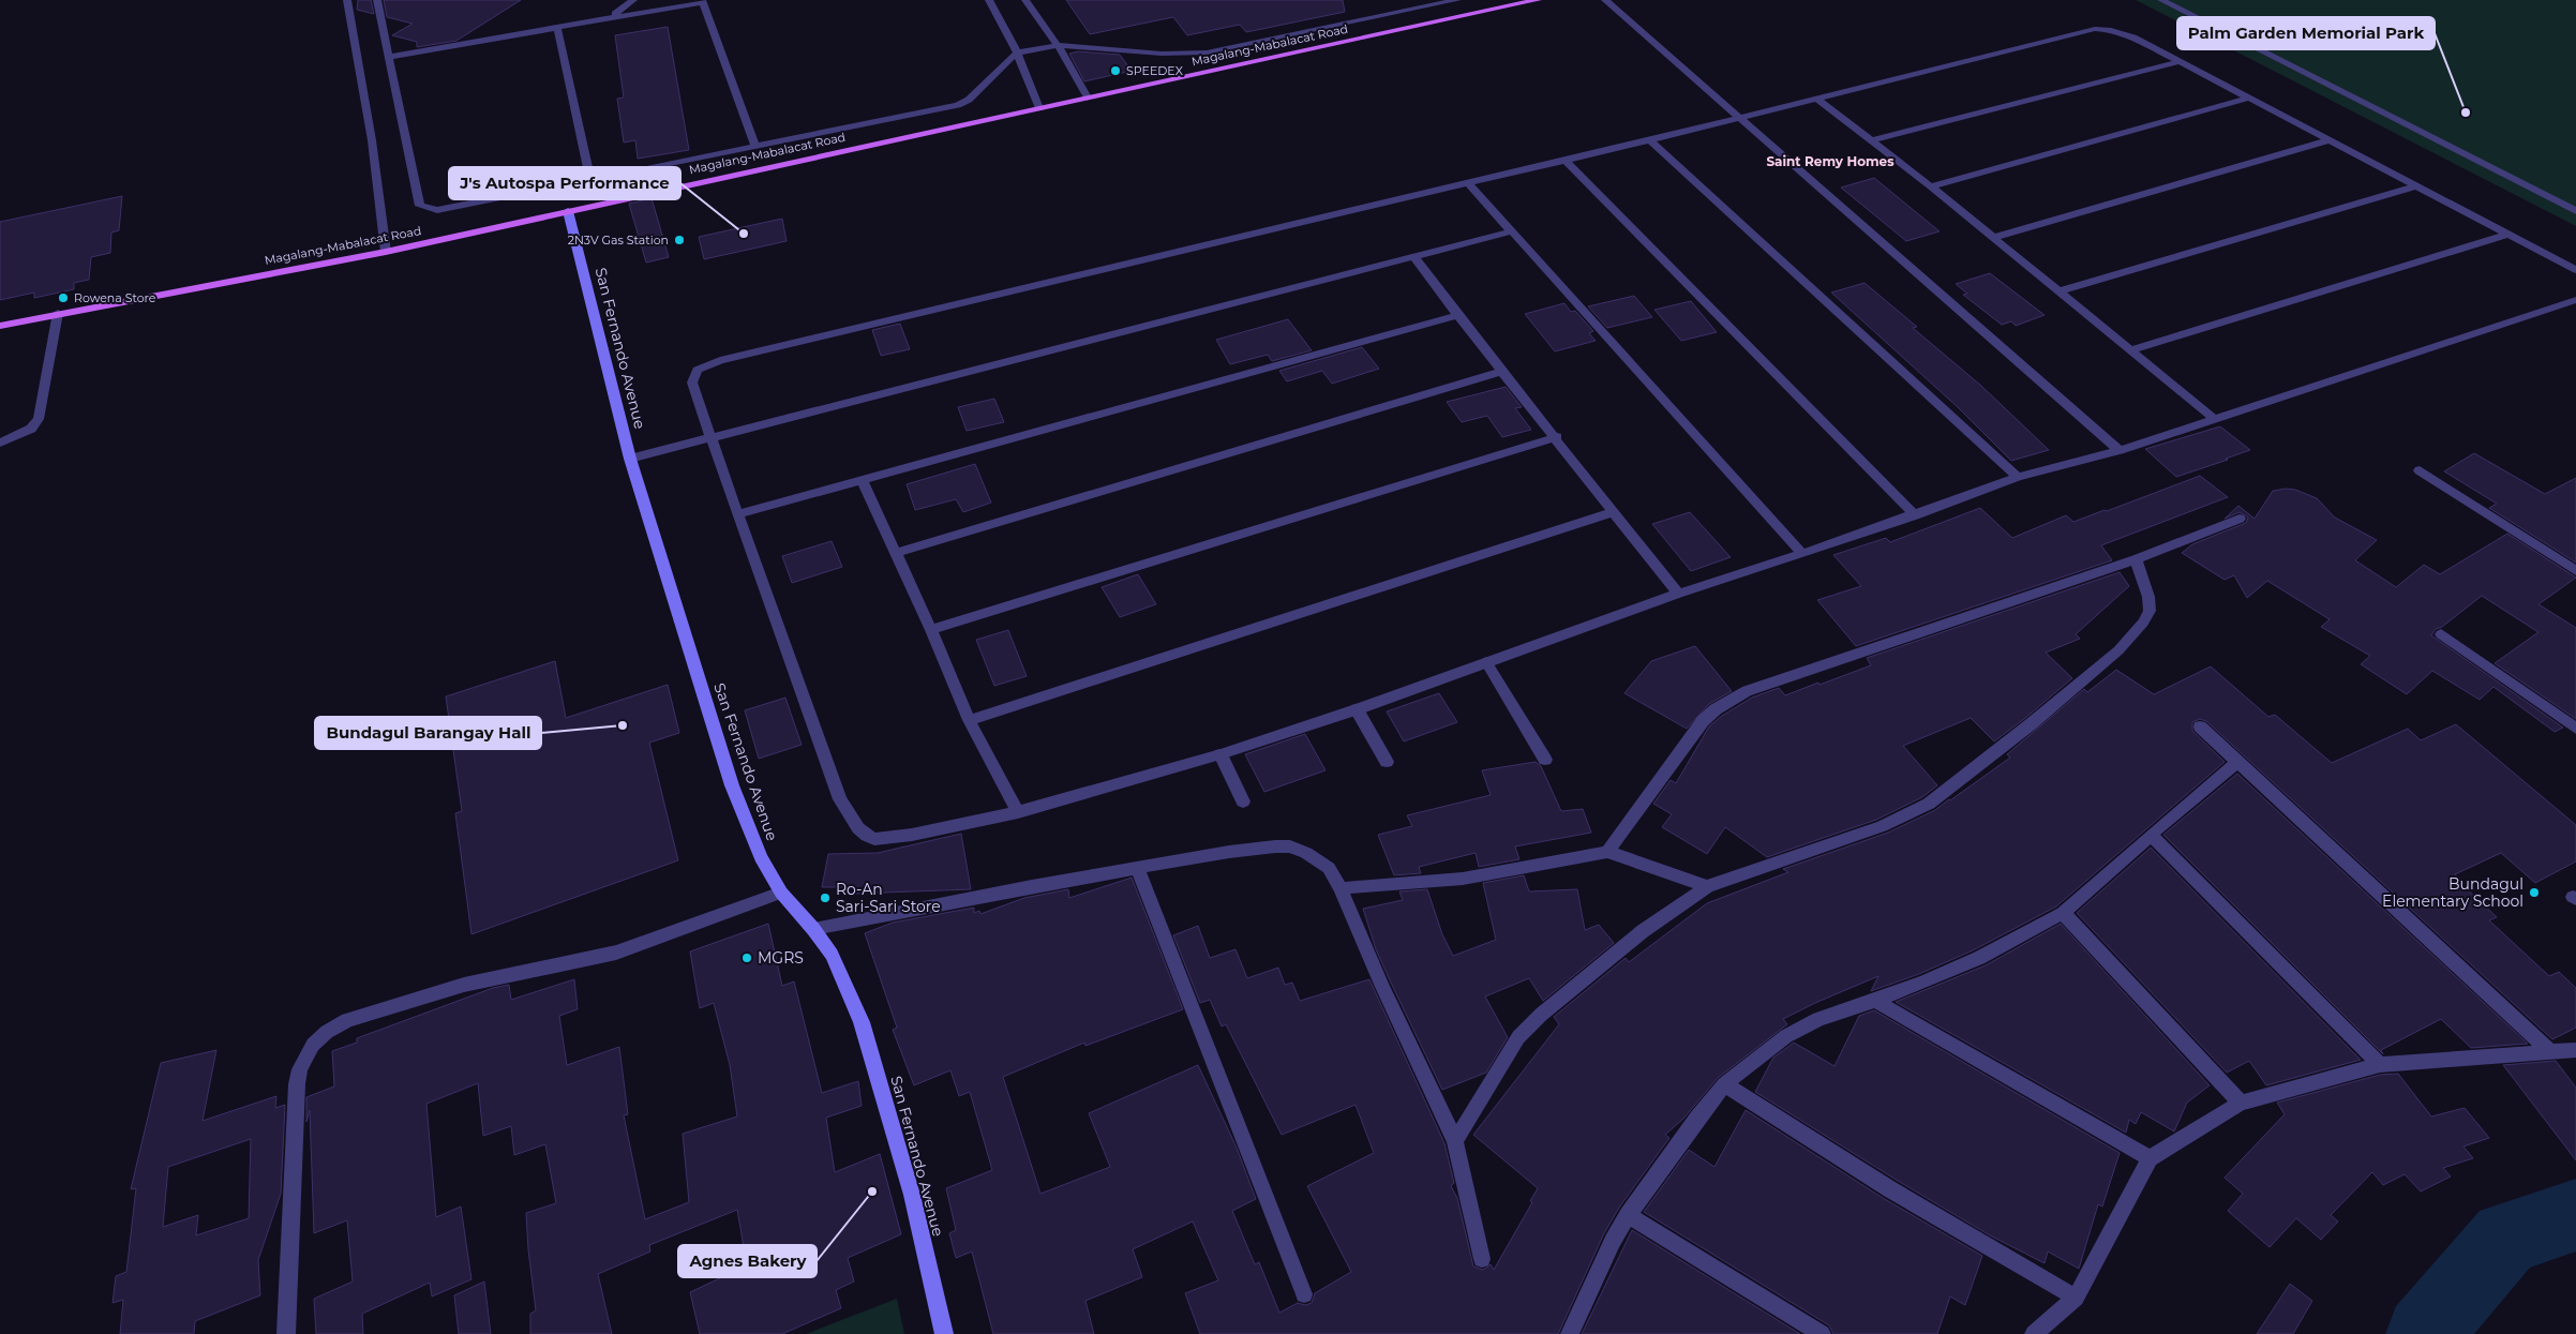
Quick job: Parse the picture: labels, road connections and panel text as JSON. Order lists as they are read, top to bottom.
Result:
{
  "streets": {
    "main road": ["Magalang-Mabalacat Road", "San Fernando Avenue"]
  },
  "crossings": [
    ["Magalang-Mabalacat Road", "San Fernando Avenue"]
  ],
  "districts": ["Saint Remy Homes"],
  "places": [
    "SPEEDEX",
    "Palm Garden Memorial Park",
    "J's Autospa Performance",
    "2N3V Gas Station",
    "Rowena Store",
    "Bundagul Barangay Hall",
    "Bundagul Elementary School",
    "Ro-An Sari-Sari Store",
    "MGRS",
    "Agnes Bakery"
  ]
}
